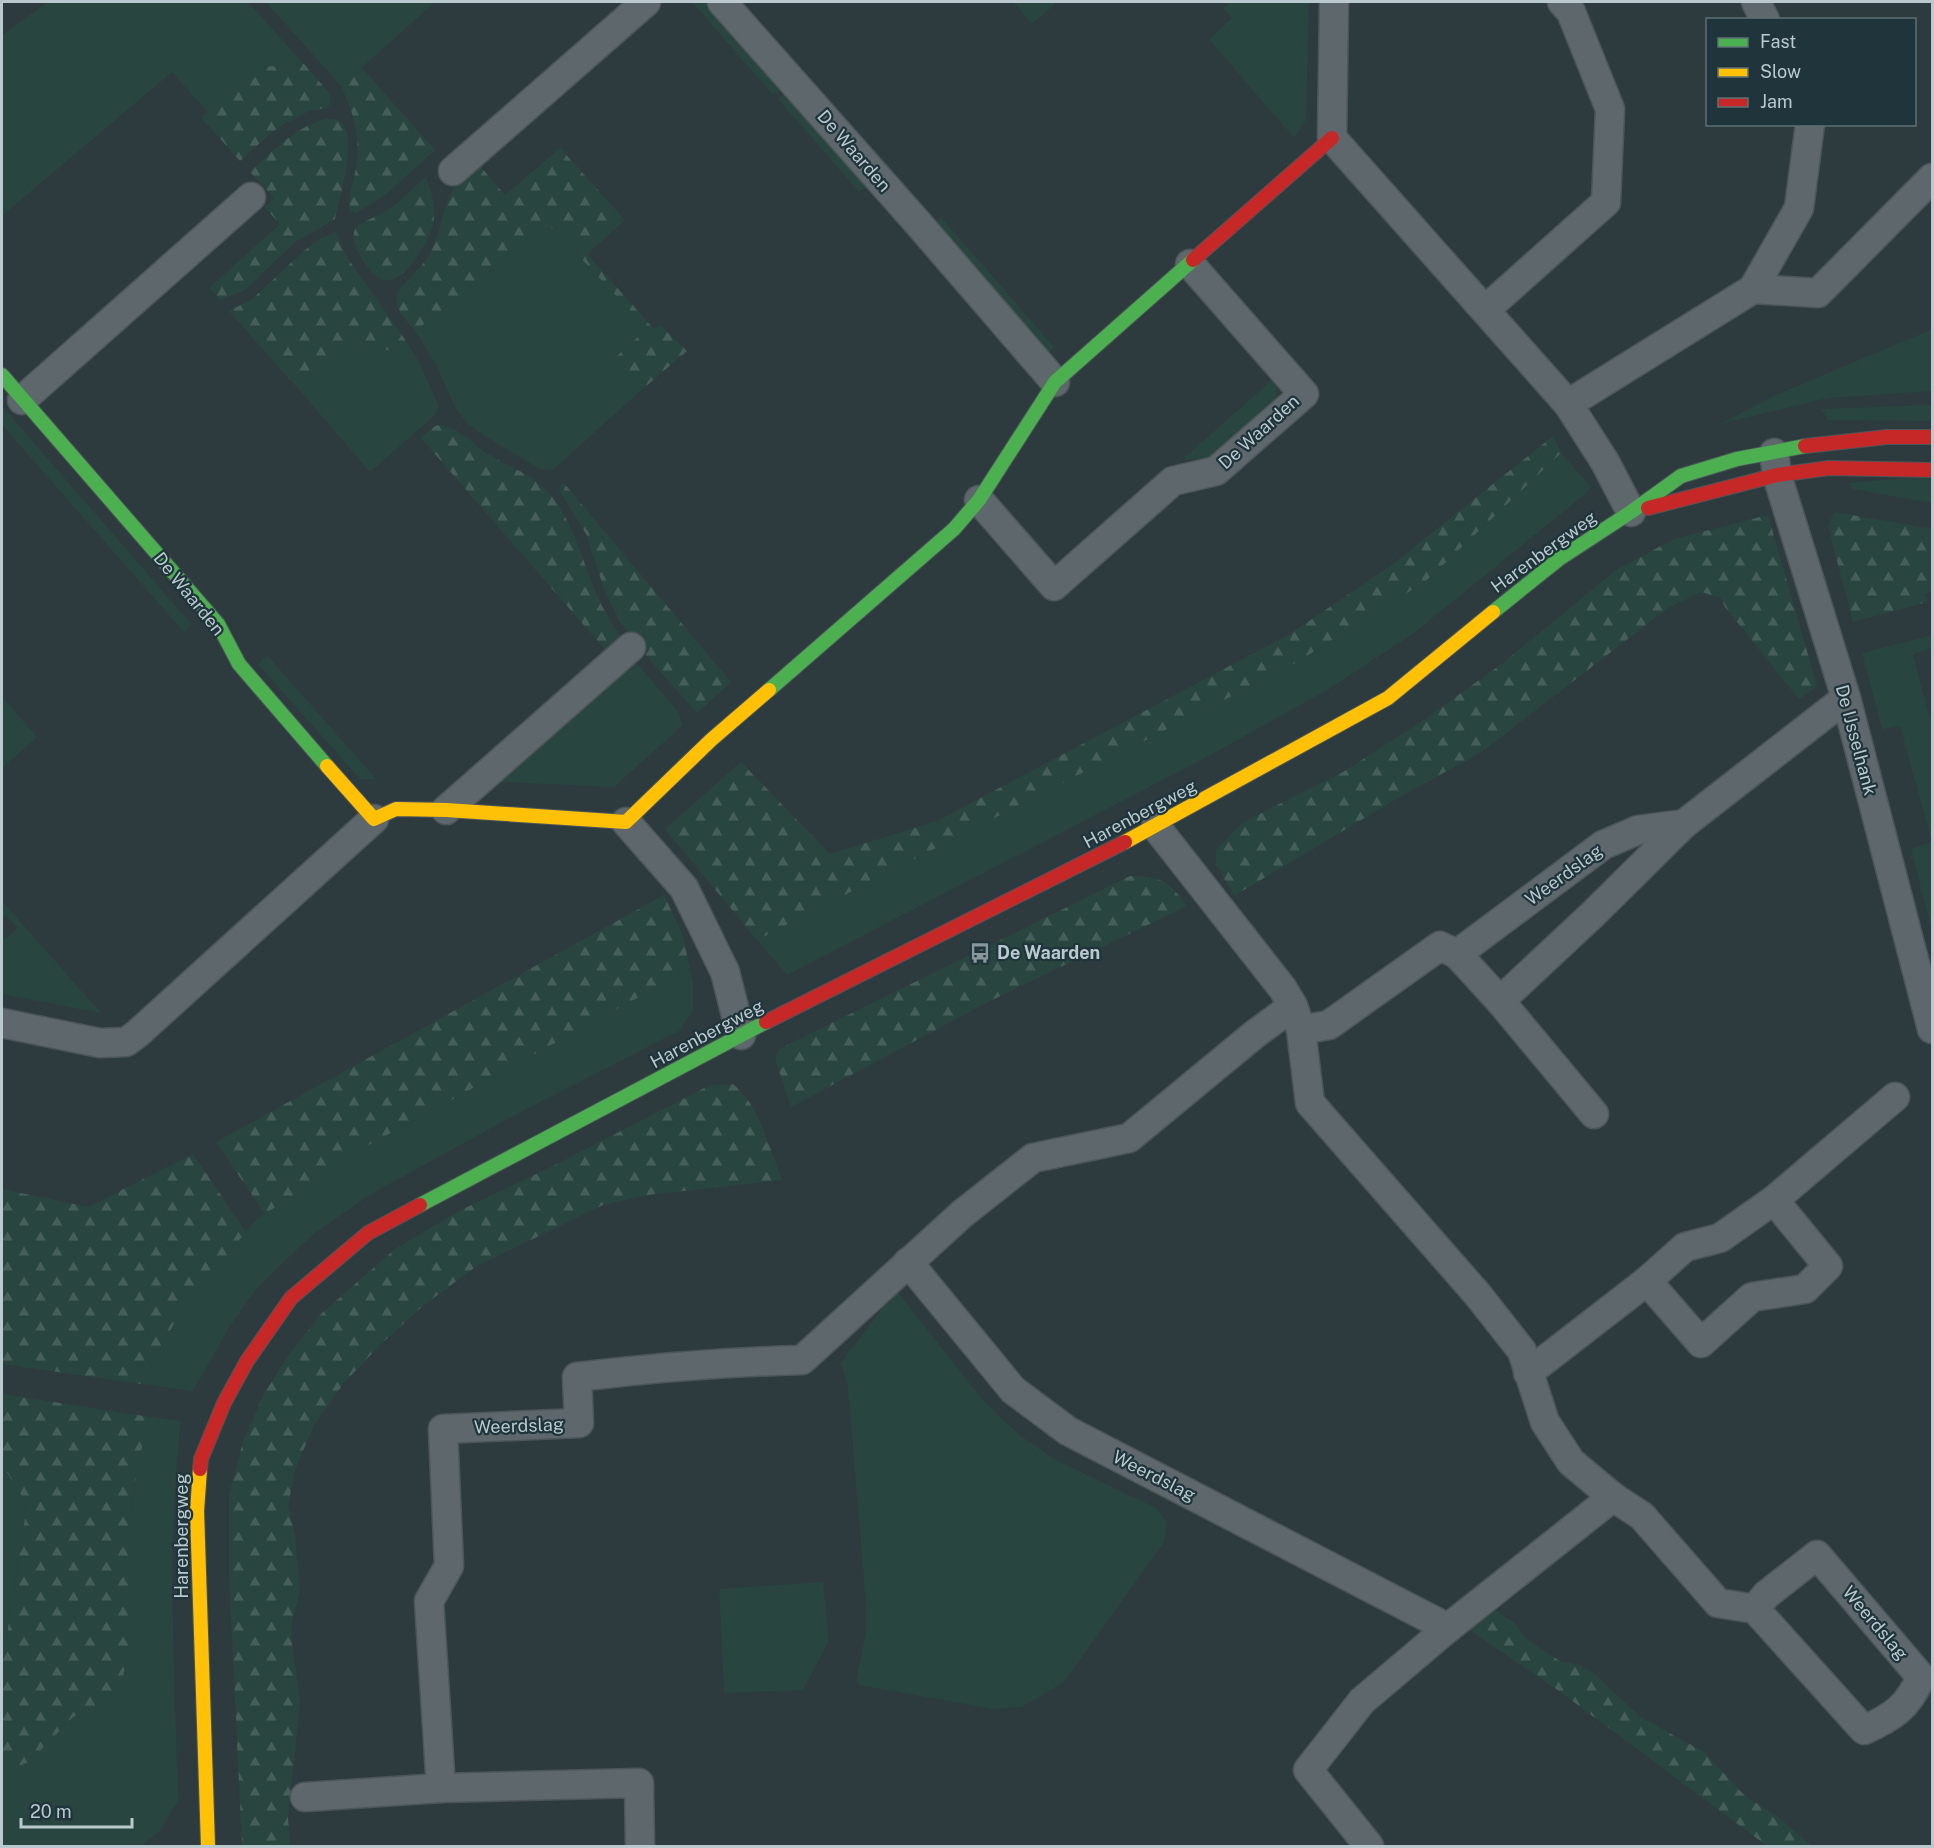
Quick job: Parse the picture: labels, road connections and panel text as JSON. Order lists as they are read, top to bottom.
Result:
{
  "streets": {
    "street": [
      "De Waarden",
      "Harenbergweg",
      "De IJsselhank",
      "Weerdslag"
    ]
  },
  "crossings": [
    ["Harenbergweg", "De IJsselhank"]
  ],
  "places": {
    "bus stop": ["De Waarden"]
  },
  "legend": ["Fast", "Slow", "Jam"],
  "scale_bar": "20 m"
}
